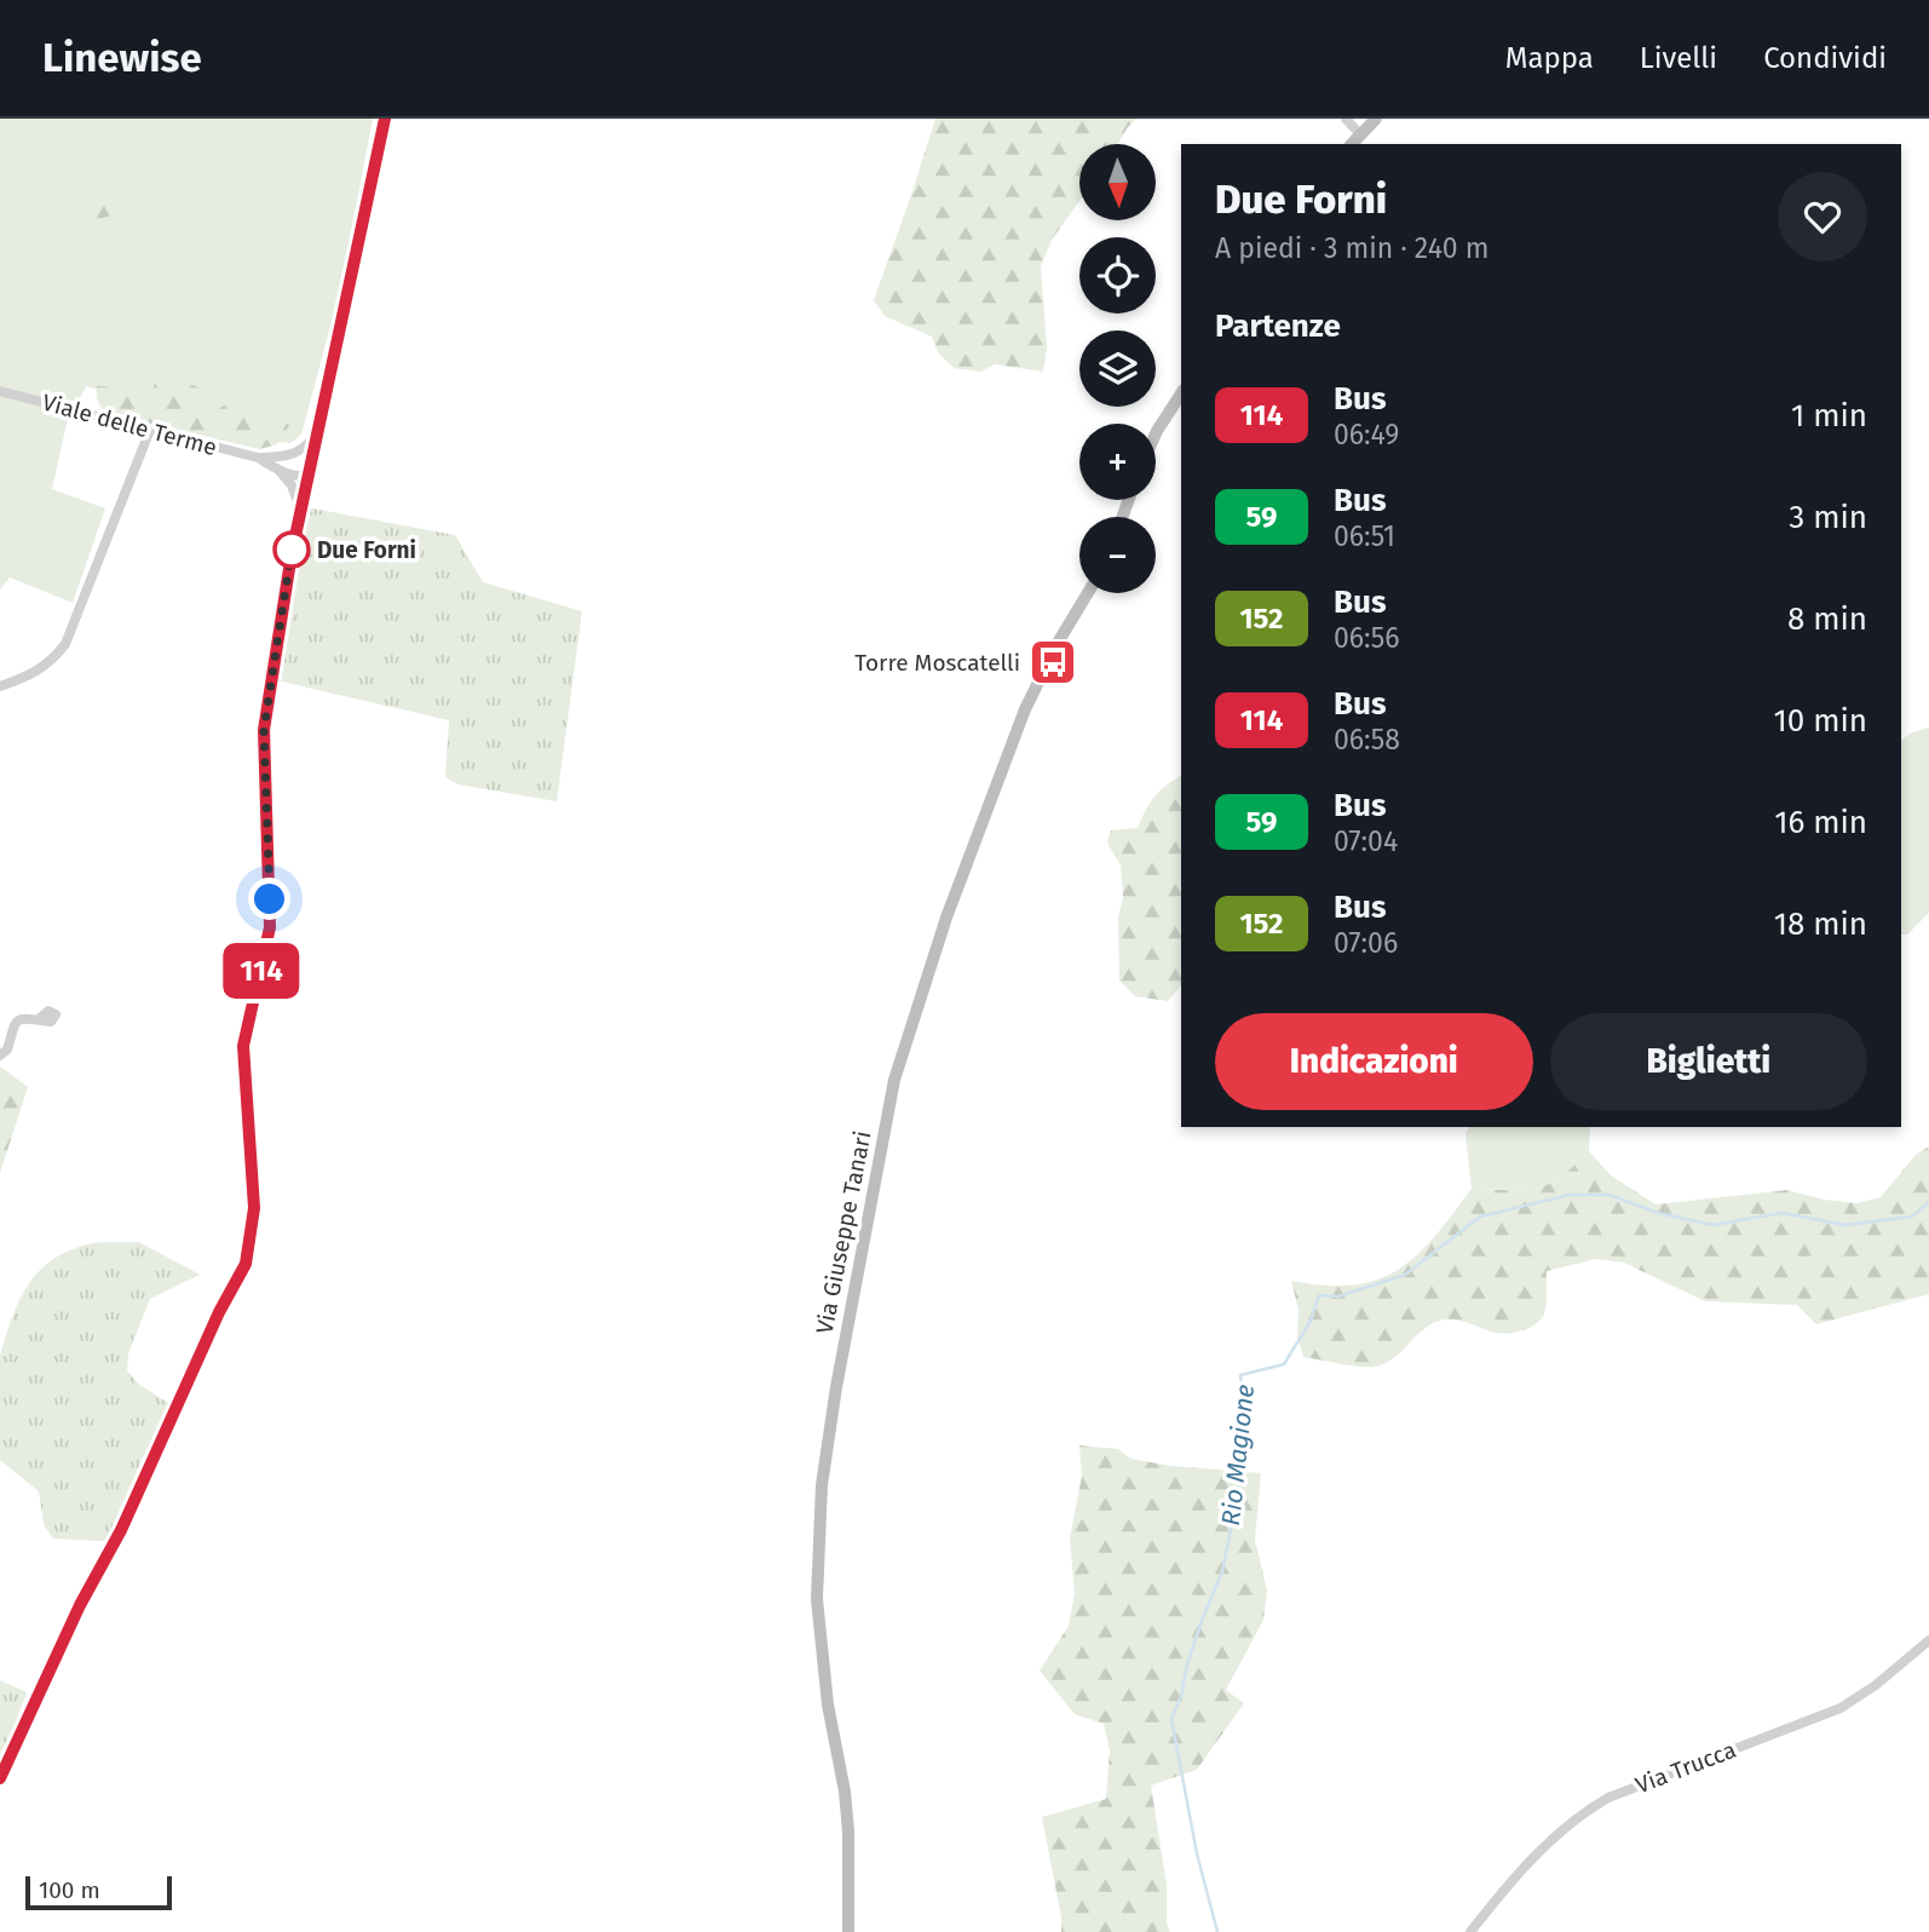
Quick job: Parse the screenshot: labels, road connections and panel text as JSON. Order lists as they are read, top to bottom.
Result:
{
  "streets": {
    "main road": ["Via Giuseppe Tanari"],
    "street": ["Viale delle Terme", "Via Trucca"]
  },
  "water": ["Rio Magione"],
  "places": {
    "other": ["Due Forni"],
    "bus stop": ["Torre Moscatelli"]
  },
  "lines": ["bus line 114"],
  "scale_bar": "100 m",
  "north": "bottom",
  "page": {
    "header": "Linewise",
    "nav": ["Mappa", "Livelli", "Condividi"],
    "on_map": "114",
    "map_buttons": ["+", "−"],
    "heading": [
      ["Due Forni", "A piedi · 3 min · 240 m"],
      "Partenze"
    ],
    "list": [
      {
        "mark": "114",
        "name": "Bus",
        "note": "06:49",
        "value": "1 min"
      },
      {
        "mark": "59",
        "name": "Bus",
        "note": "06:51",
        "value": "3 min"
      },
      {
        "mark": "152",
        "name": "Bus",
        "note": "06:56",
        "value": "8 min"
      },
      {
        "mark": "114",
        "name": "Bus",
        "note": "06:58",
        "value": "10 min"
      },
      {
        "mark": "59",
        "name": "Bus",
        "note": "07:04",
        "value": "16 min"
      },
      {
        "mark": "152",
        "name": "Bus",
        "note": "07:06",
        "value": "18 min"
      }
    ],
    "buttons": ["Indicazioni", "Biglietti"],
    "scale": "100 m"
  }
}
